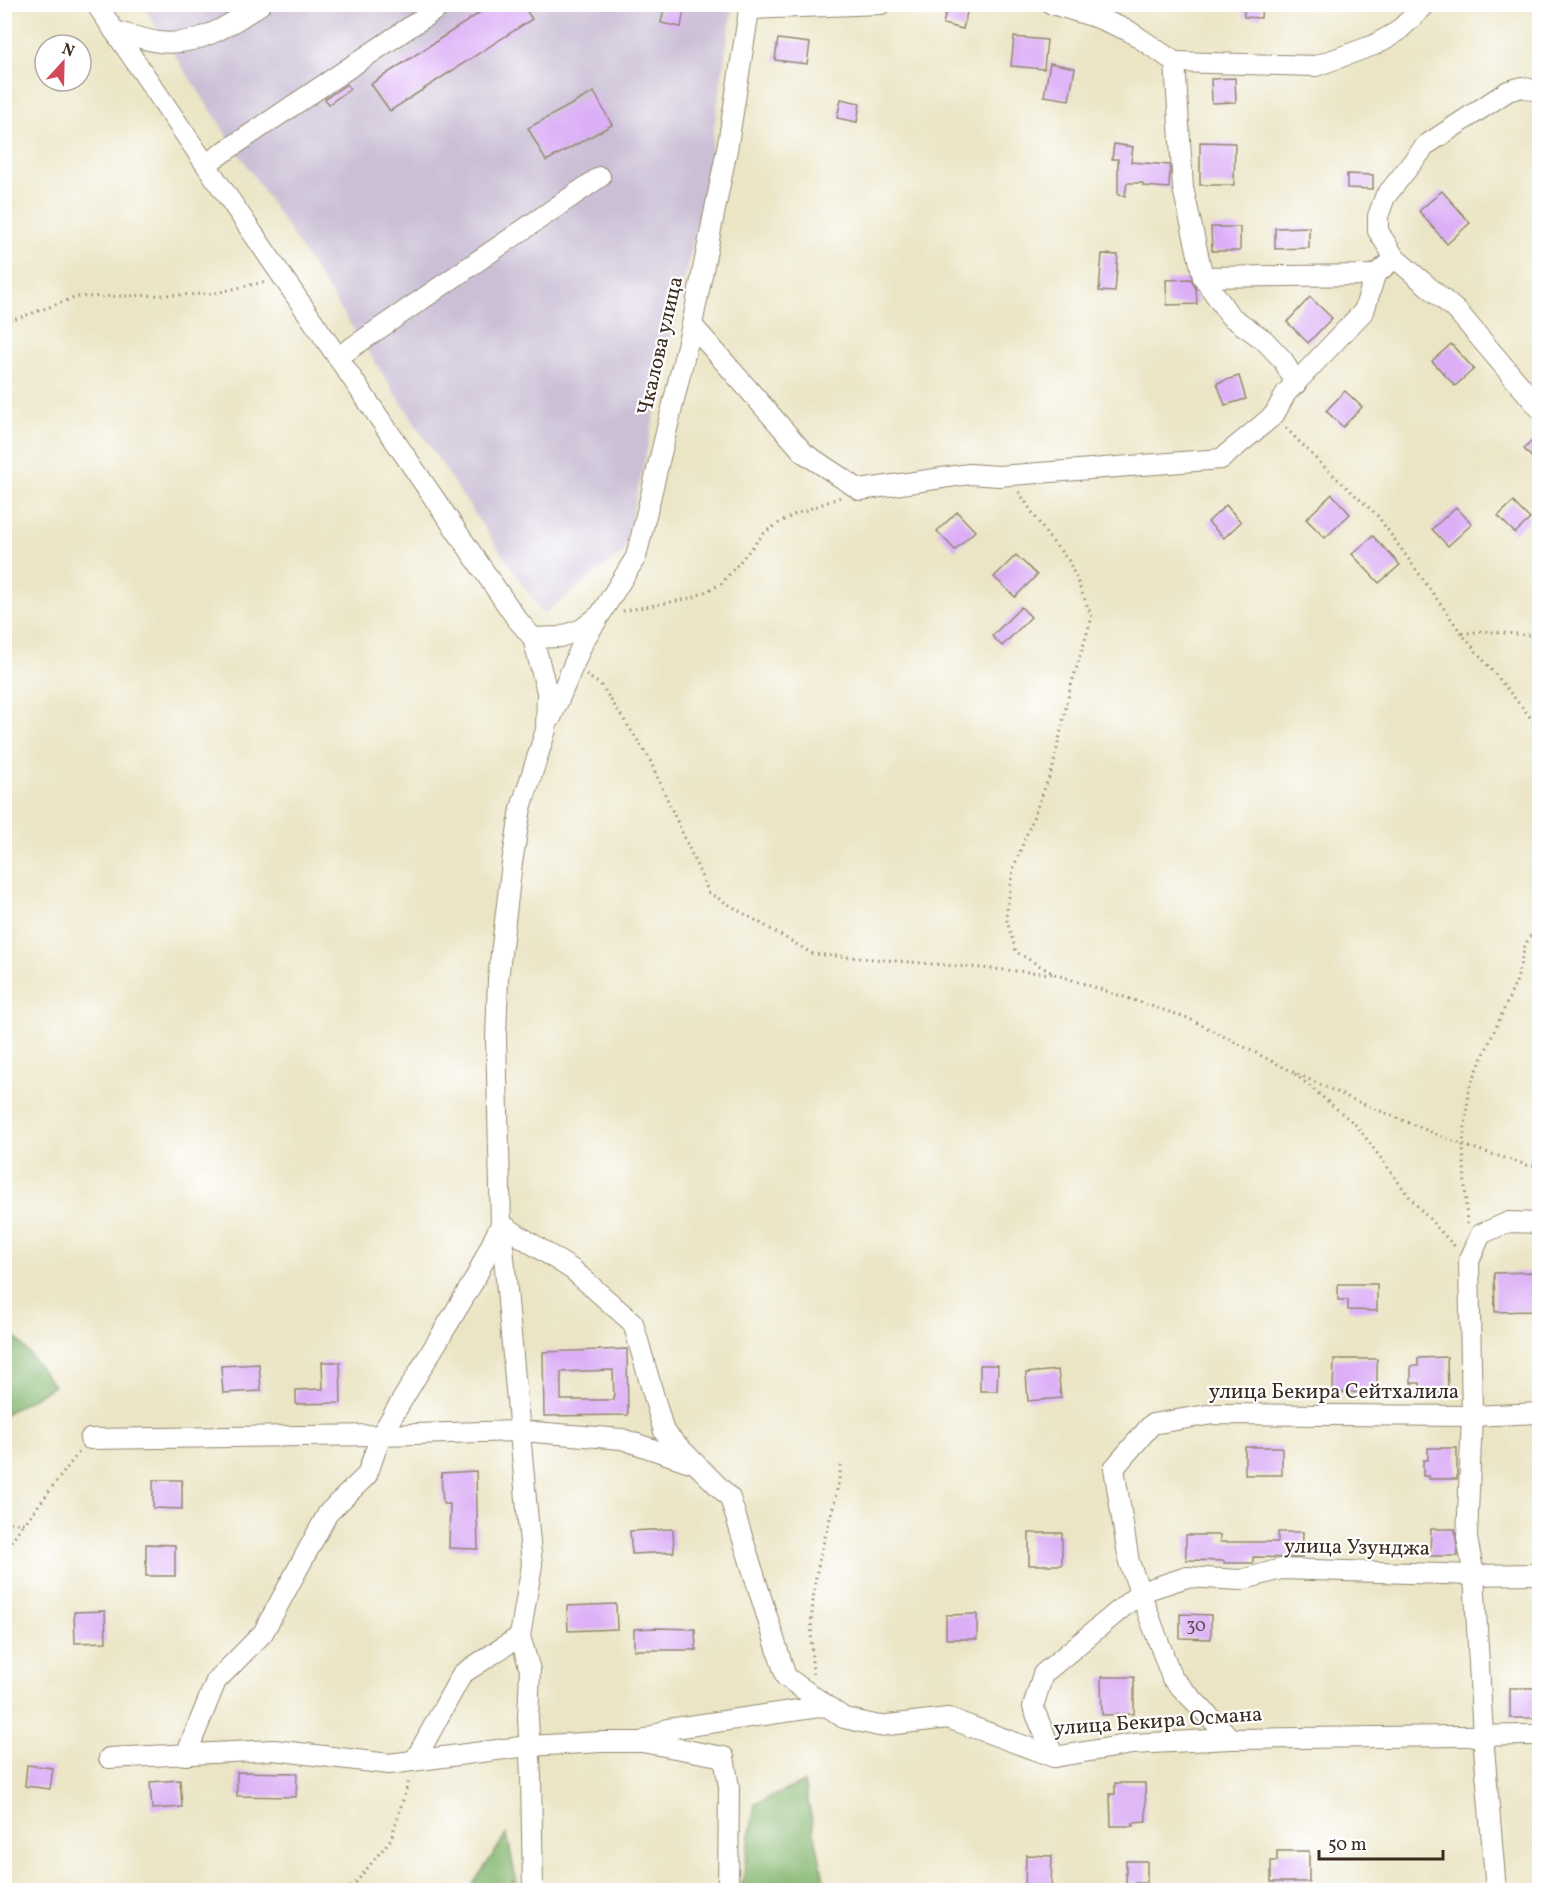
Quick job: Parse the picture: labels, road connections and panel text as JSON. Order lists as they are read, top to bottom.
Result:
{
  "streets": {
    "street": [
      "Чкалова улица",
      "улица Бекира Сейтхалила",
      "улица Узунджа",
      "улица Бекира Османа"
    ]
  },
  "crossings": [
    ["улица Бекира Сейтхалила", "улица Узунджа"],
    ["улица Узунджа", "улица Бекира Османа"]
  ],
  "house_numbers": ["30"],
  "scale_bar": "50 m",
  "north": "top"
}
